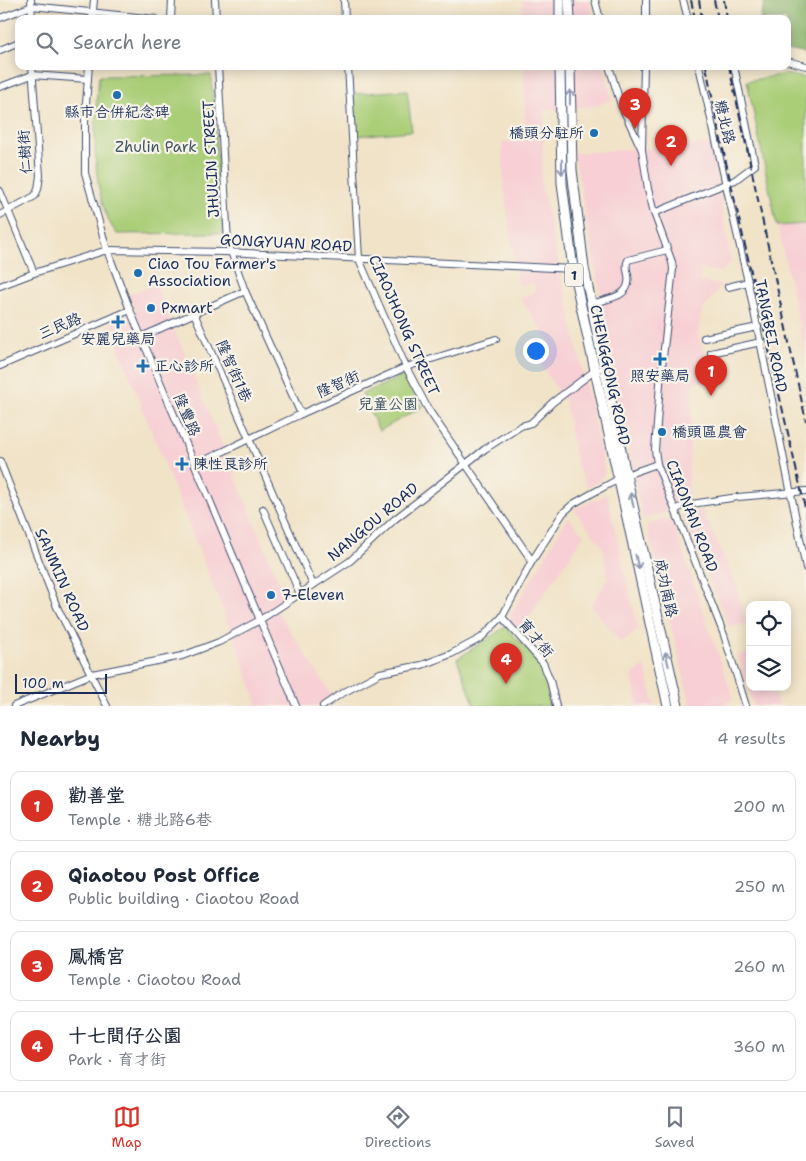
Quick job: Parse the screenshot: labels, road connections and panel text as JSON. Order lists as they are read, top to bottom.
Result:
{
  "streets": {
    "main road": ["1", "CHENGGONG ROAD", "成功南路"],
    "street": [
      "糖北路",
      "仁樹街",
      "JHULIN STREET",
      "GONGYUAN ROAD",
      "CIAOJHONG STREET",
      "三民路",
      "TANGBEI ROAD",
      "隆智街1巷",
      "隆智街",
      "隆豐路",
      "CIAONAN ROAD",
      "NANGOU ROAD",
      "SANMIN ROAD",
      "育才街"
    ]
  },
  "crossings": [
    ["糖北路", "TANGBEI ROAD"],
    ["JHULIN STREET", "GONGYUAN ROAD"],
    ["JHULIN STREET", "隆智街"],
    ["GONGYUAN ROAD", "CIAOJHONG STREET"],
    ["GONGYUAN ROAD", "CHENGGONG ROAD"],
    ["GONGYUAN ROAD", "隆豐路"],
    ["CIAOJHONG STREET", "隆智街"],
    ["CIAOJHONG STREET", "NANGOU ROAD"],
    ["三民路", "隆豐路"],
    ["隆智街1巷", "隆智街"],
    ["隆智街1巷", "NANGOU ROAD"],
    ["CHENGGONG ROAD", "NANGOU ROAD"],
    ["CHENGGONG ROAD", "成功南路"],
    ["隆智街", "隆豐路"],
    ["隆豐路", "NANGOU ROAD"],
    ["NANGOU ROAD", "SANMIN ROAD"]
  ],
  "parks": ["Zhulin Park", "兒童公園"],
  "places": {
    "other": [
      "縣市合併紀念碑",
      "橋頭分駐所",
      "Ciao Tou Farmer's Association",
      "Pxmart",
      "橋頭區農會",
      "7-Eleven"
    ],
    "health": [
      "安麗兒藥局",
      "照安藥局",
      "正心診所",
      "陳性良診所"
    ]
  },
  "scale_bar": "100 m",
  "page": {
    "search": "Search here",
    "pins": [
      "3",
      "2",
      "1",
      "4"
    ],
    "scale": "100 m",
    "heading": ["Nearby", "4 results"],
    "list": [
      {
        "mark": "1",
        "name": "勸善堂",
        "note": "Temple · 糖北路6巷",
        "value": "200 m"
      },
      {
        "mark": "2",
        "name": "Qiaotou Post Office",
        "note": "Public building · Ciaotou Road",
        "value": "250 m"
      },
      {
        "mark": "3",
        "name": "鳳橋宮",
        "note": "Temple · Ciaotou Road",
        "value": "260 m"
      },
      {
        "mark": "4",
        "name": "十七間仔公園",
        "note": "Park · 育才街",
        "value": "360 m"
      }
    ],
    "nav": ["Map", "Directions", "Saved"]
  }
}
